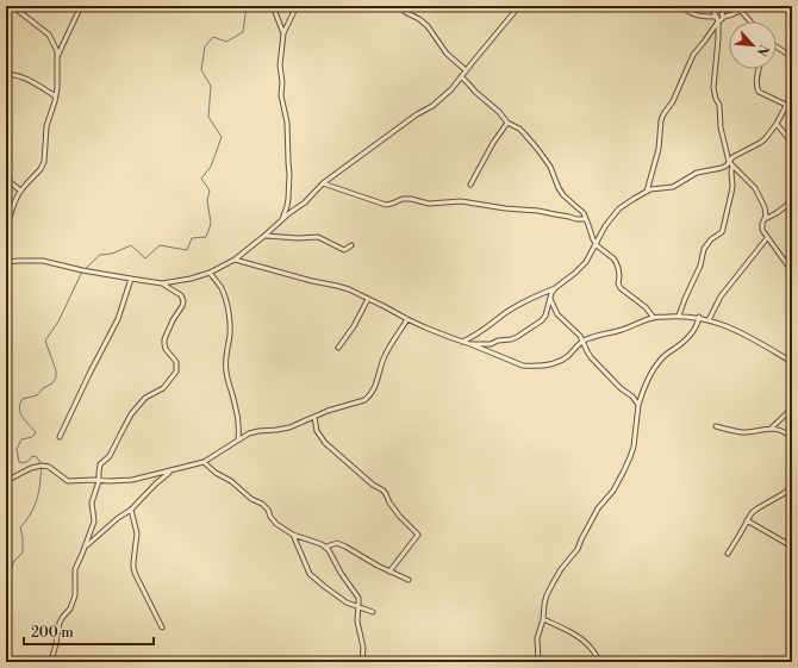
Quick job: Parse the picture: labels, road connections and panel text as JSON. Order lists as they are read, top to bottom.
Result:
{
  "scale_bar": "200 m",
  "north": "bottom right"
}
